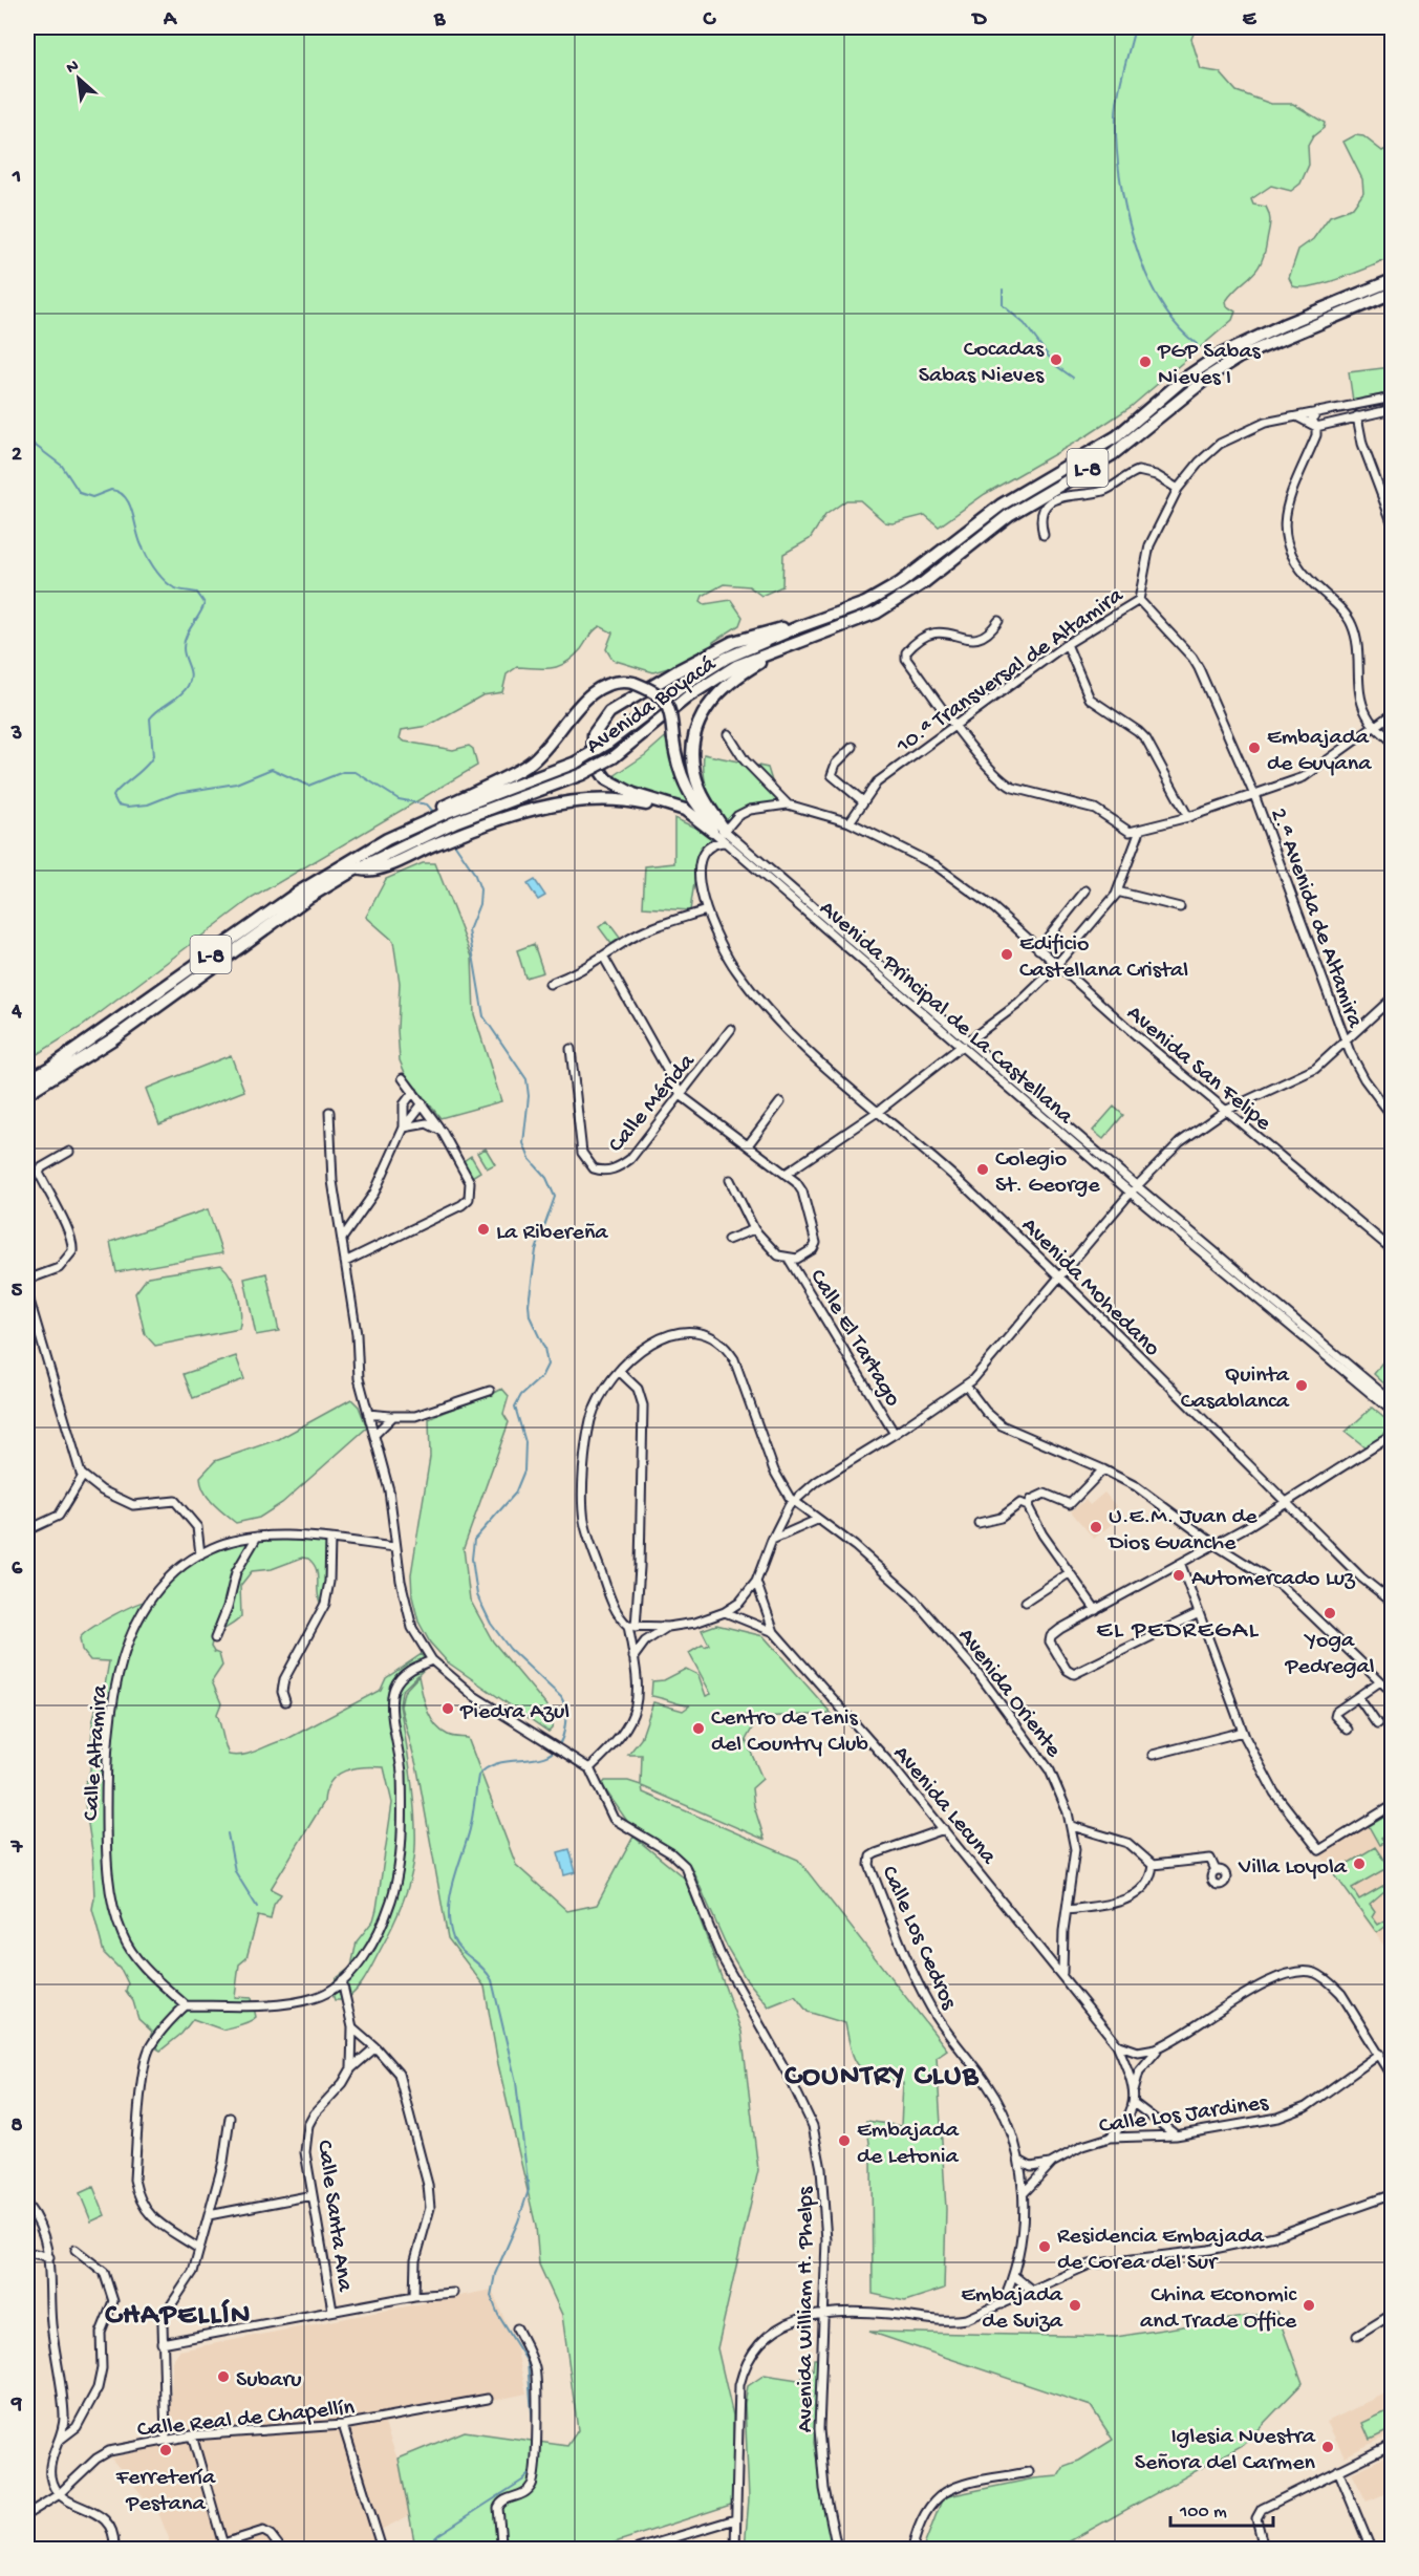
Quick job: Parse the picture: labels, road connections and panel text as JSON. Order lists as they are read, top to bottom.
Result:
{
  "streets": {
    "highway": ["L-8", "Avenida Boyacá"],
    "street": [
      "10.ª Transversal de Altamira",
      "2.ª Avenida de Altamira",
      "Avenida Principal de La Castellana",
      "Avenida San Felipe",
      "Calle Mérida",
      "Avenida Mohedano",
      "Calle El Tartago",
      "Avenida Oriente",
      "Calle Altamira",
      "Avenida Lecuna",
      "Calle Los Cedros",
      "Calle Los Jardines",
      "Calle Santa Ana",
      "Avenida William H. Phelps",
      "Calle Real de Chapellín"
    ]
  },
  "crossings": [
    ["L-8", "Avenida Boyacá"],
    ["10.ª Transversal de Altamira", "2.ª Avenida de Altamira"],
    ["10.ª Transversal de Altamira", "Avenida San Felipe"],
    ["Avenida Principal de La Castellana", "Avenida San Felipe"],
    ["Avenida Principal de La Castellana", "Avenida Mohedano"],
    ["Avenida San Felipe", "Avenida Mohedano"],
    ["Avenida Oriente", "Avenida Lecuna"],
    ["Avenida Lecuna", "Calle Los Cedros"],
    ["Calle Los Cedros", "Calle Los Jardines"]
  ],
  "districts": ["EL PEDREGAL", "COUNTRY CLUB", "CHAPELLÍN"],
  "places": [
    "Cocadas Sabas Nieves",
    "PGP Sabas Nieves I",
    "Embajada de Guyana",
    "Edificio Castellana Cristal",
    "Colegio St. George",
    "La Ribereña",
    "Quinta Casablanca",
    "U.E.M. Juan de Dios Guanche",
    "Automercado Luz",
    "Yoga Pedregal",
    "Piedra Azul",
    "Centro de Tenis del Country Club",
    "Villa Loyola",
    "Embajada de Letonia",
    "Residencia Embajada de Corea del Sur",
    "Embajada de Suiza",
    "China Economic and Trade Office",
    "Subaru",
    "Iglesia Nuestra Señora del Carmen",
    "Ferretería Pestana"
  ],
  "scale_bar": "100 m",
  "north": "top left",
  "grid": {
    "columns": [
      "A",
      "B",
      "C",
      "D",
      "E"
    ],
    "rows": [
      "1",
      "2",
      "3",
      "4",
      "5",
      "6",
      "7",
      "8",
      "9"
    ]
  }
}
